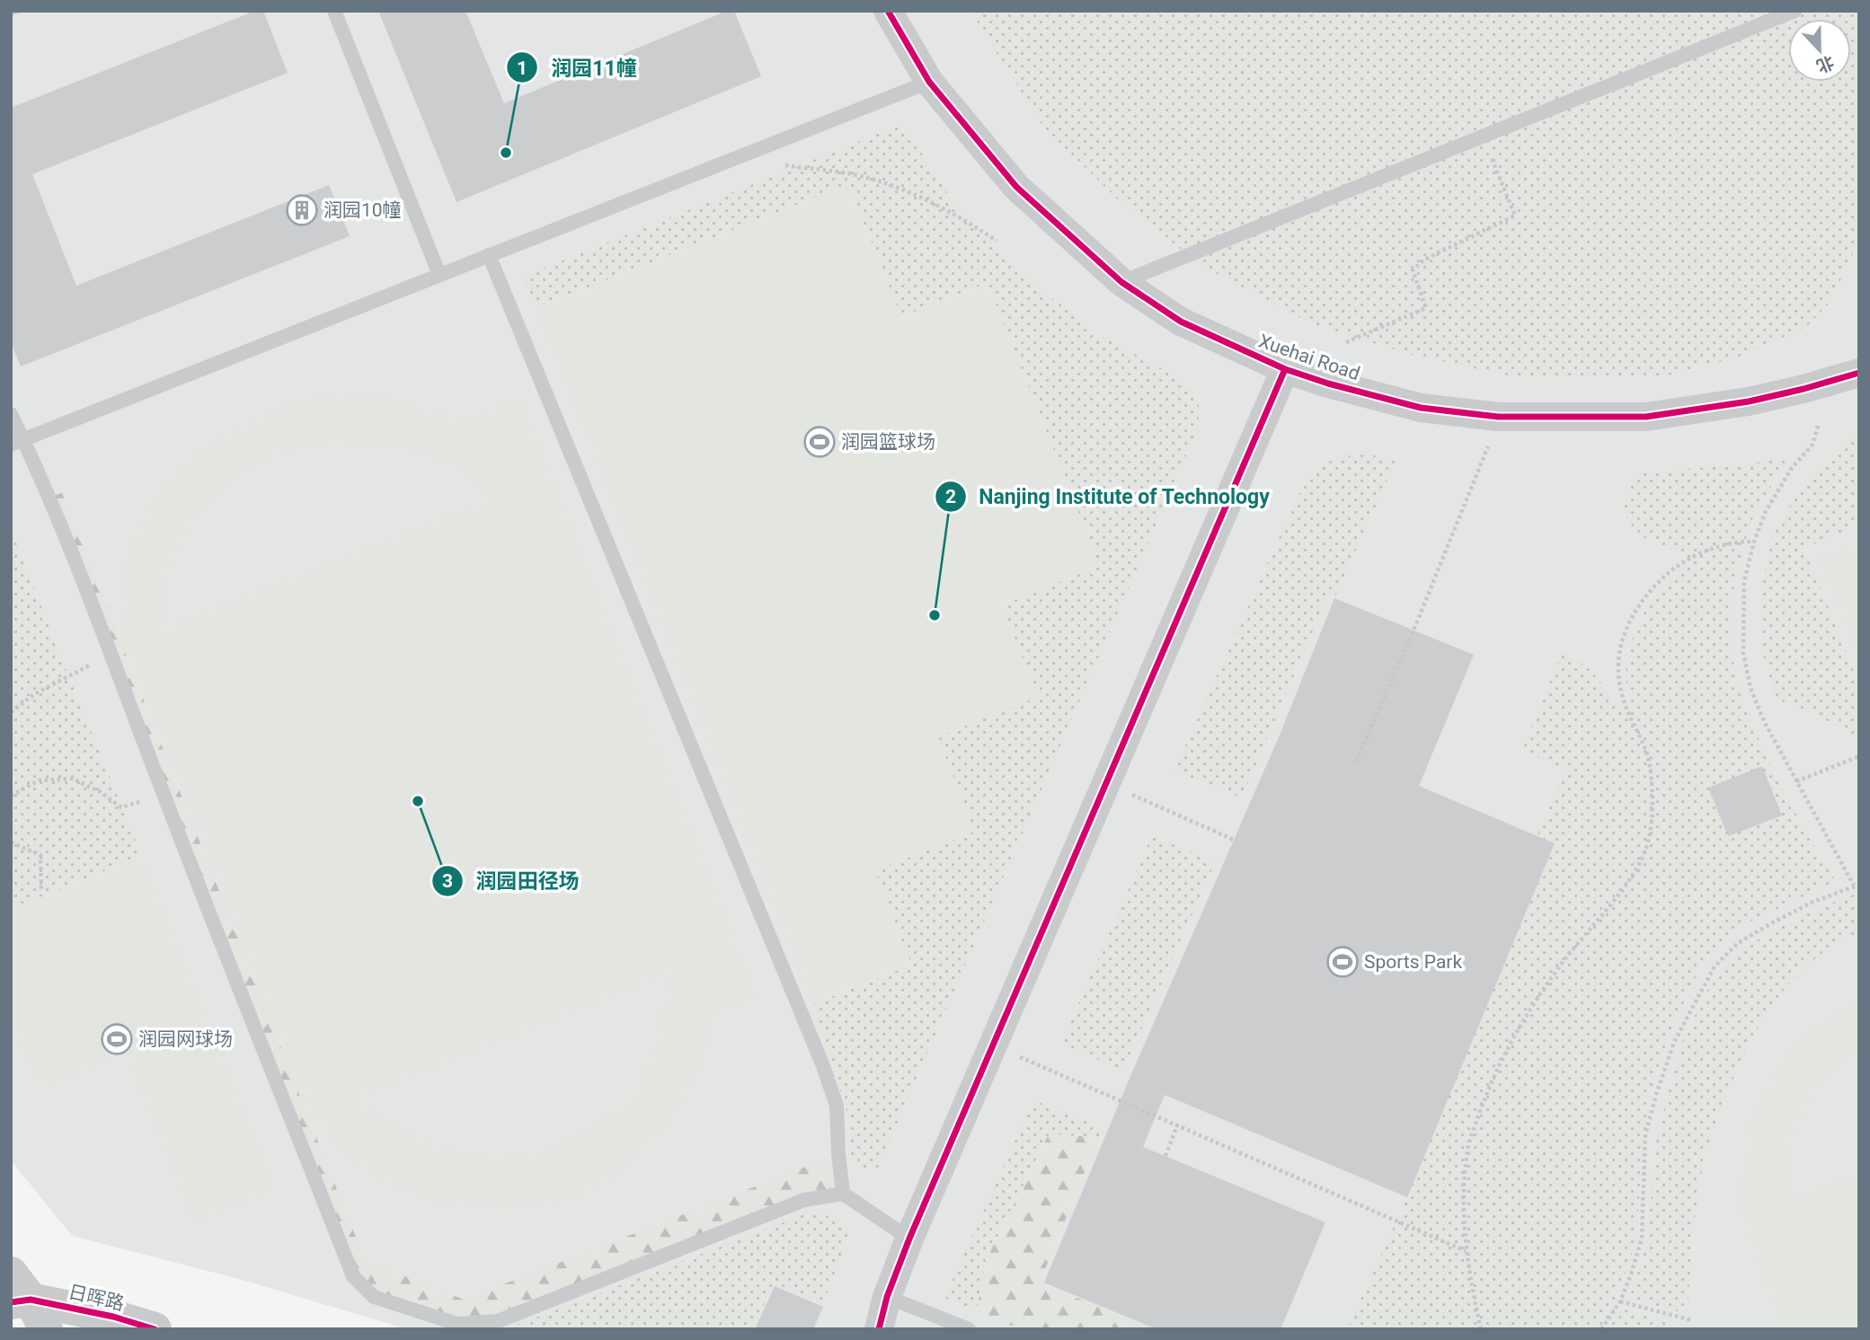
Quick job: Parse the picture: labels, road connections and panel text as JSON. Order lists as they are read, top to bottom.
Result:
{
  "streets": {
    "street": ["Xuehai Road", "日晖路"]
  },
  "places": {
    "other": ["润园11幢", "Nanjing Institute of Technology", "润园田径场"],
    "building": ["润园10幢"],
    "sports": ["润园篮球场", "Sports Park", "润园网球场"]
  },
  "north": "bottom"
}
